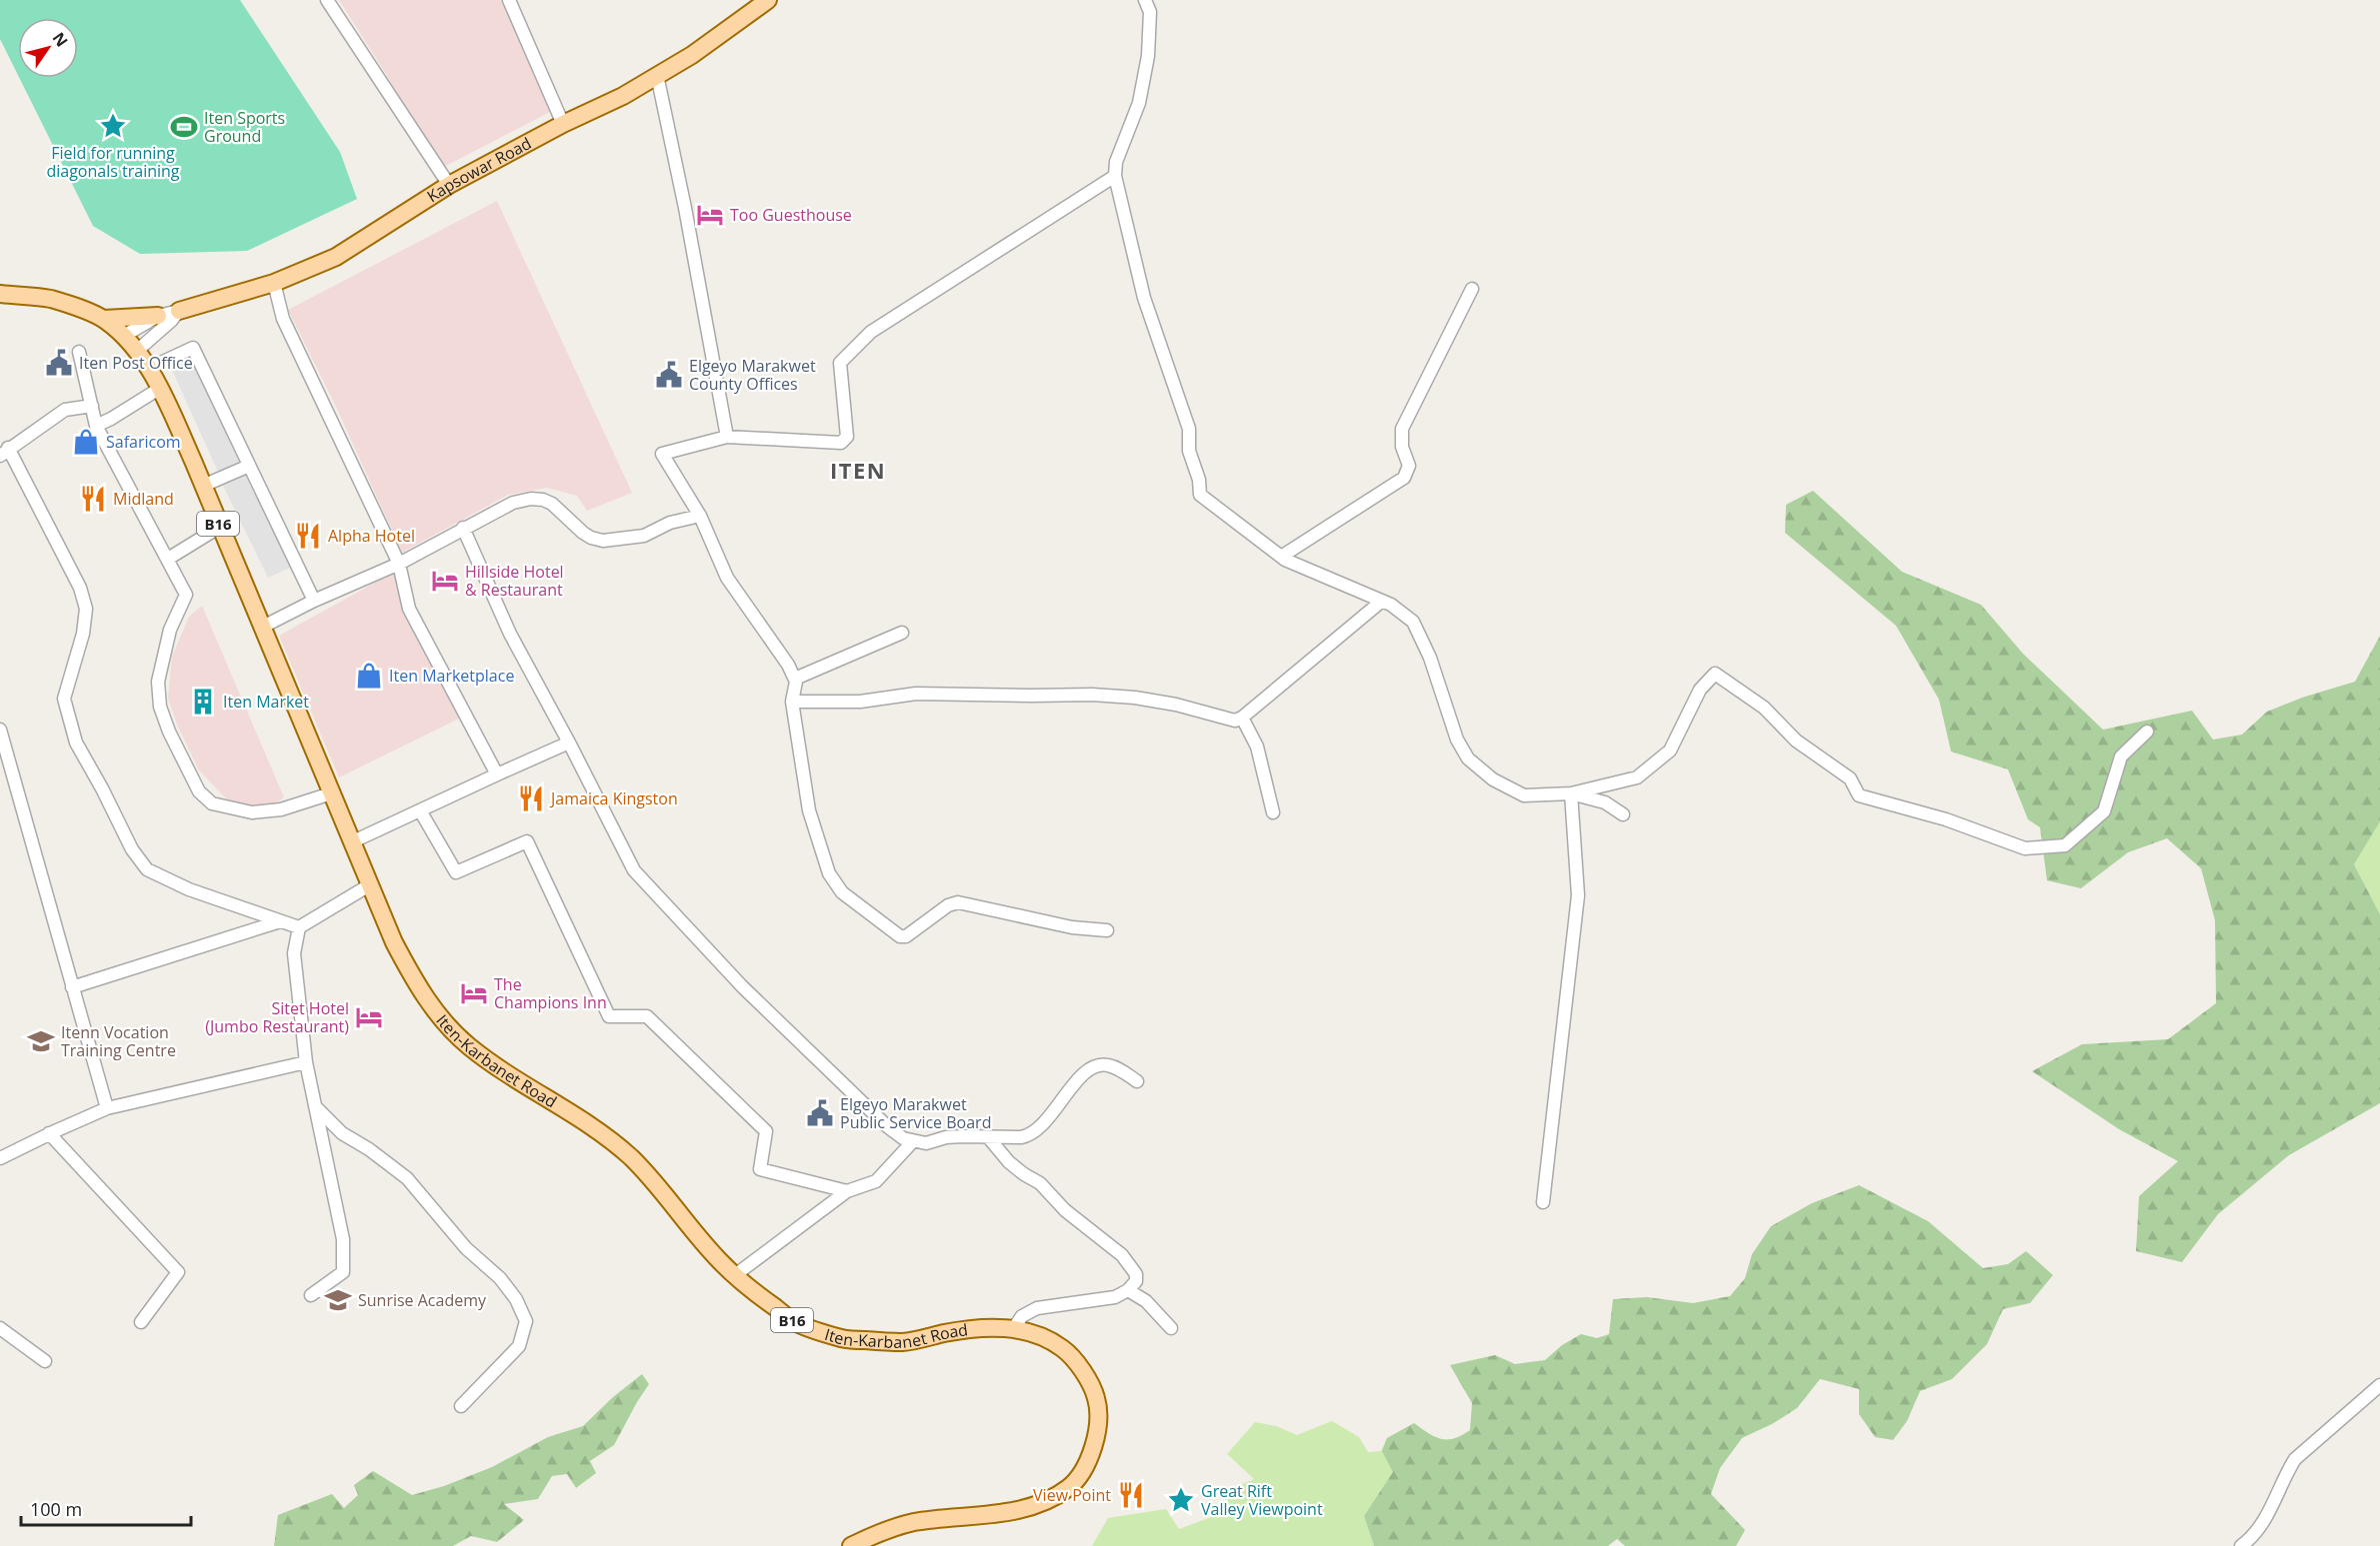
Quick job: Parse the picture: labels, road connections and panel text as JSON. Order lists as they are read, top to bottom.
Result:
{
  "streets": {
    "main road": ["Kapsowar Road", "B16", "Iten-Karbanet Road"]
  },
  "crossings": [
    ["Kapsowar Road", "B16"],
    ["B16", "Iten-Karbanet Road"]
  ],
  "districts": ["ITEN"],
  "places": {
    "place": ["Field for running diagonals training", "Great Rift Valley Viewpoint"],
    "sports": ["Iten Sports Ground"],
    "hotel": [
      "Too Guesthouse",
      "Hillside Hotel & Restaurant",
      "The Champions Inn",
      "Sitet Hotel (Jumbo Restaurant)"
    ],
    "public building": ["Iten Post Office", "Elgeyo Marakwet County Offices", "Elgeyo Marakwet Public Service Board"],
    "shop": ["Safaricom", "Iten Marketplace"],
    "restaurant": [
      "Midland",
      "Alpha Hotel",
      "Jamaica Kingston",
      "View Point"
    ],
    "building": ["Iten Market"],
    "school or university": ["Itenn Vocation Training Centre", "Sunrise Academy"]
  },
  "scale_bar": "100 m",
  "north": "top right"
}
